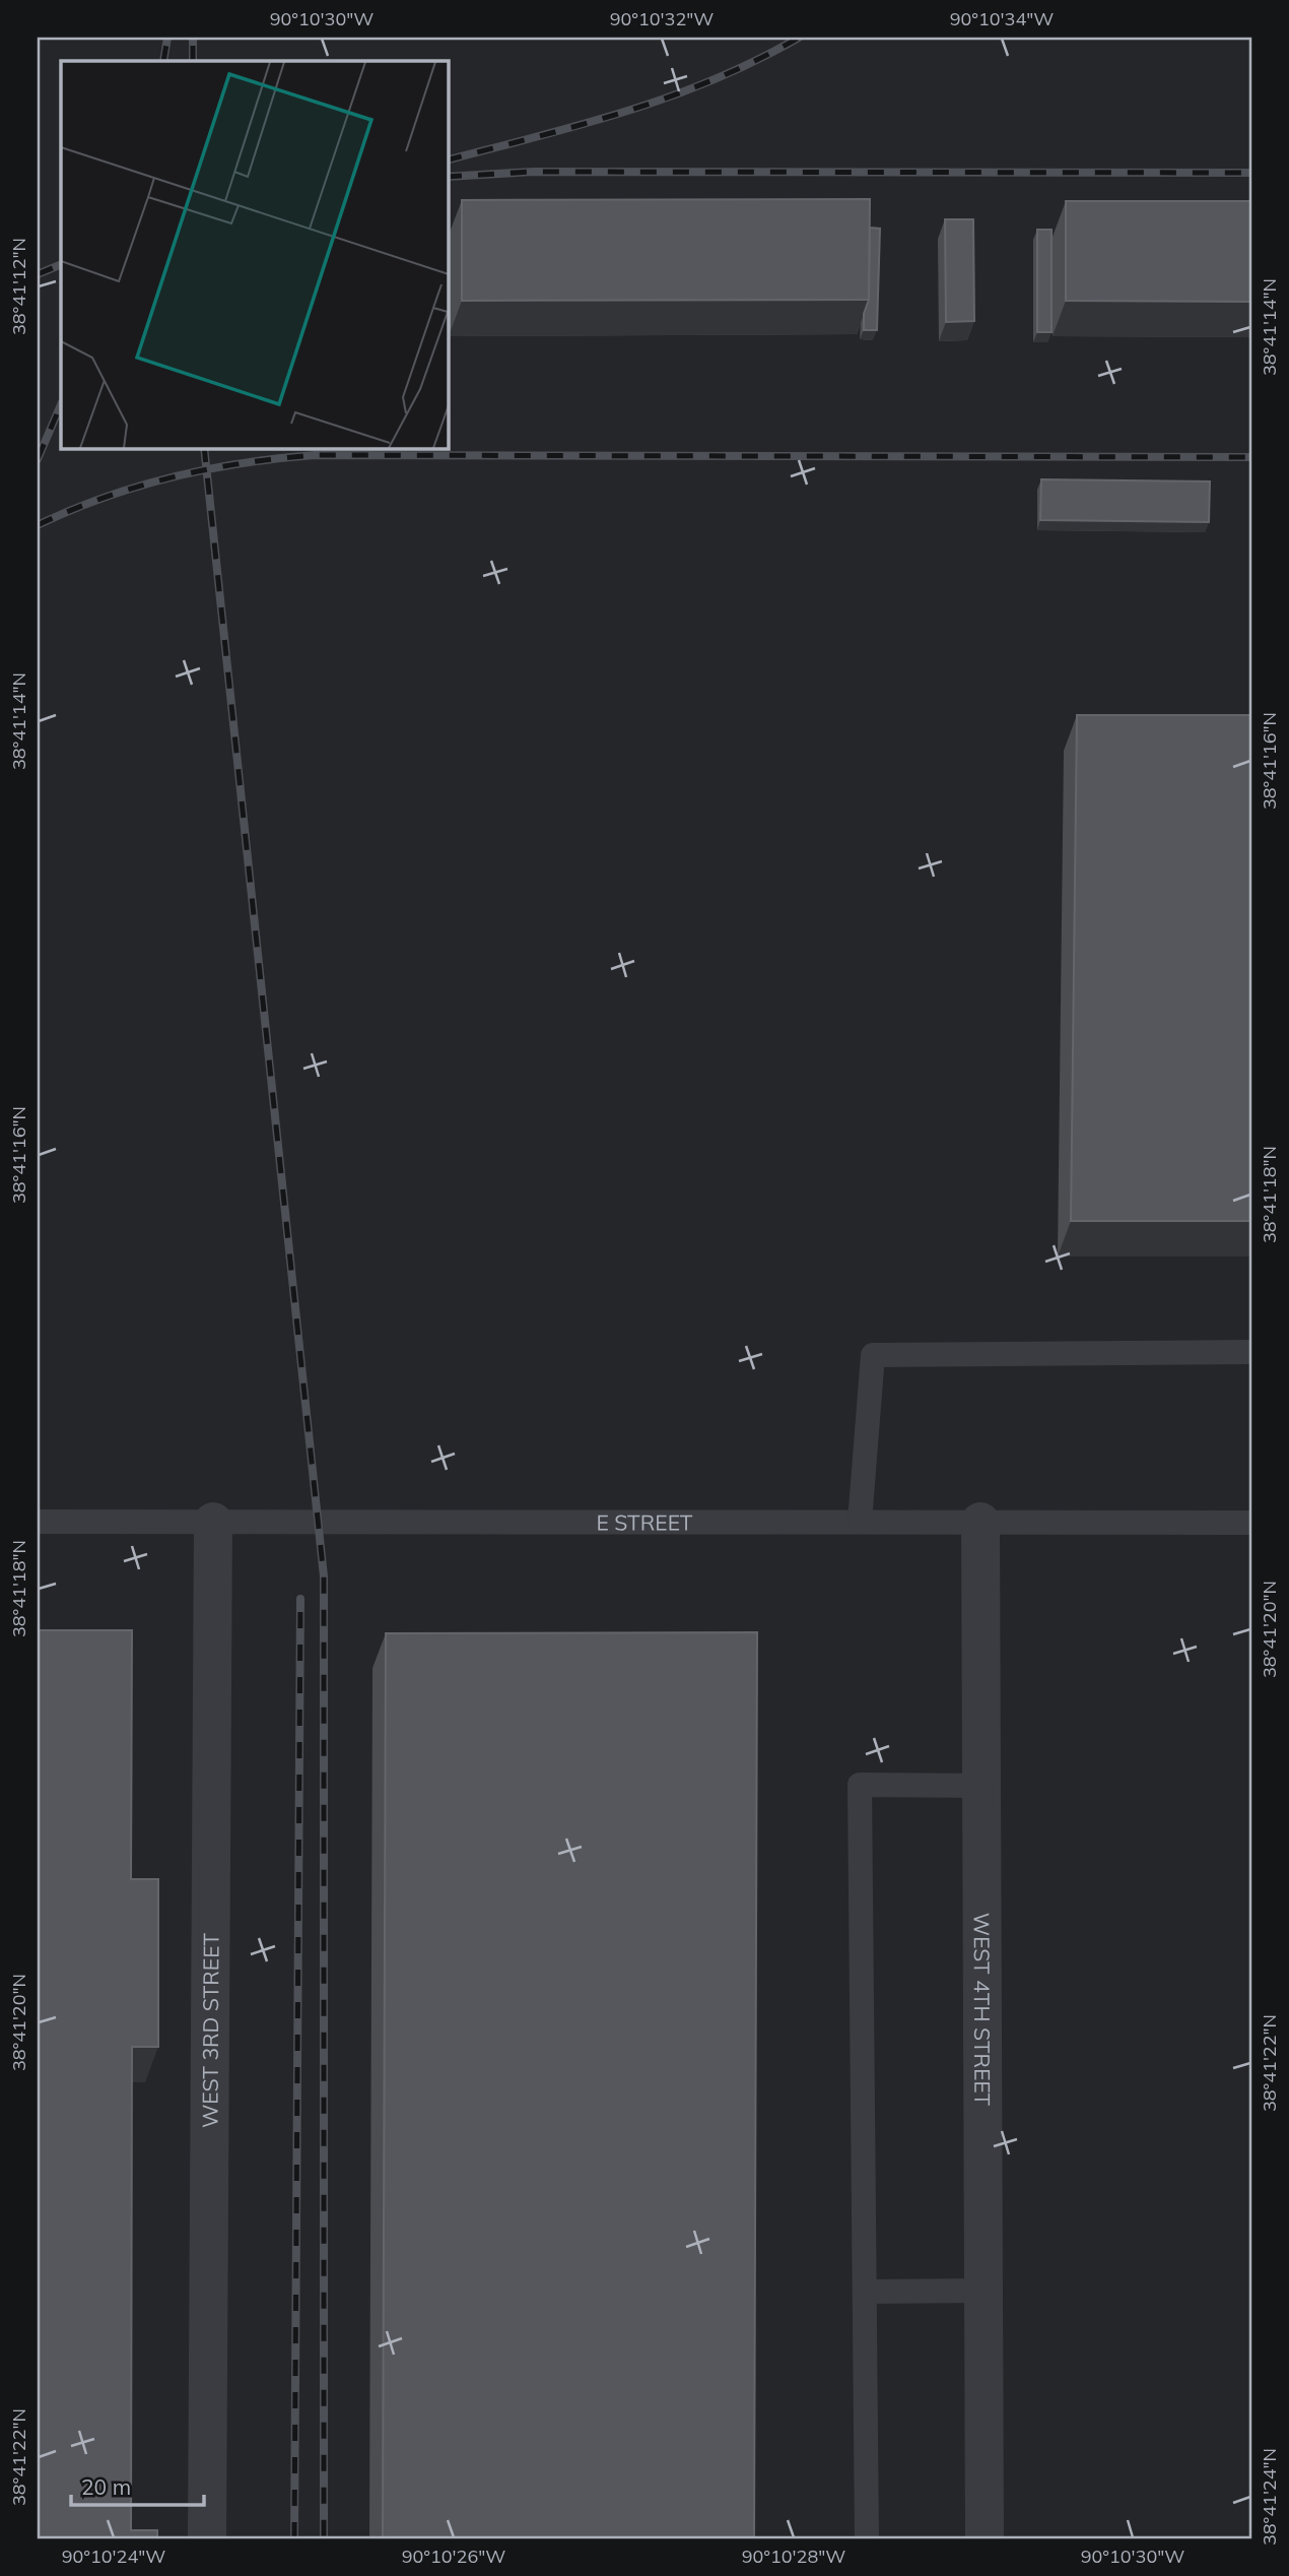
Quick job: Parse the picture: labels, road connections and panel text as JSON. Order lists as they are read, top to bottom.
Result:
{
  "streets": {
    "street": ["WEST 4TH STREET", "WEST 3RD STREET"],
    "lane": ["E STREET"]
  },
  "crossings": [
    ["E STREET", "WEST 4TH STREET"],
    ["E STREET", "WEST 3RD STREET"]
  ],
  "scale_bar": "20 m",
  "coordinates": [
    "90°10'30\"W",
    "90°10'32\"W",
    "90°10'34\"W",
    "38°41'12\"N",
    "38°41'14\"N",
    "38°41'16\"N",
    "38°41'18\"N",
    "38°41'20\"N",
    "38°41'22\"N",
    "38°41'24\"N",
    "90°10'24\"W",
    "90°10'26\"W",
    "90°10'28\"W"
  ]
}
